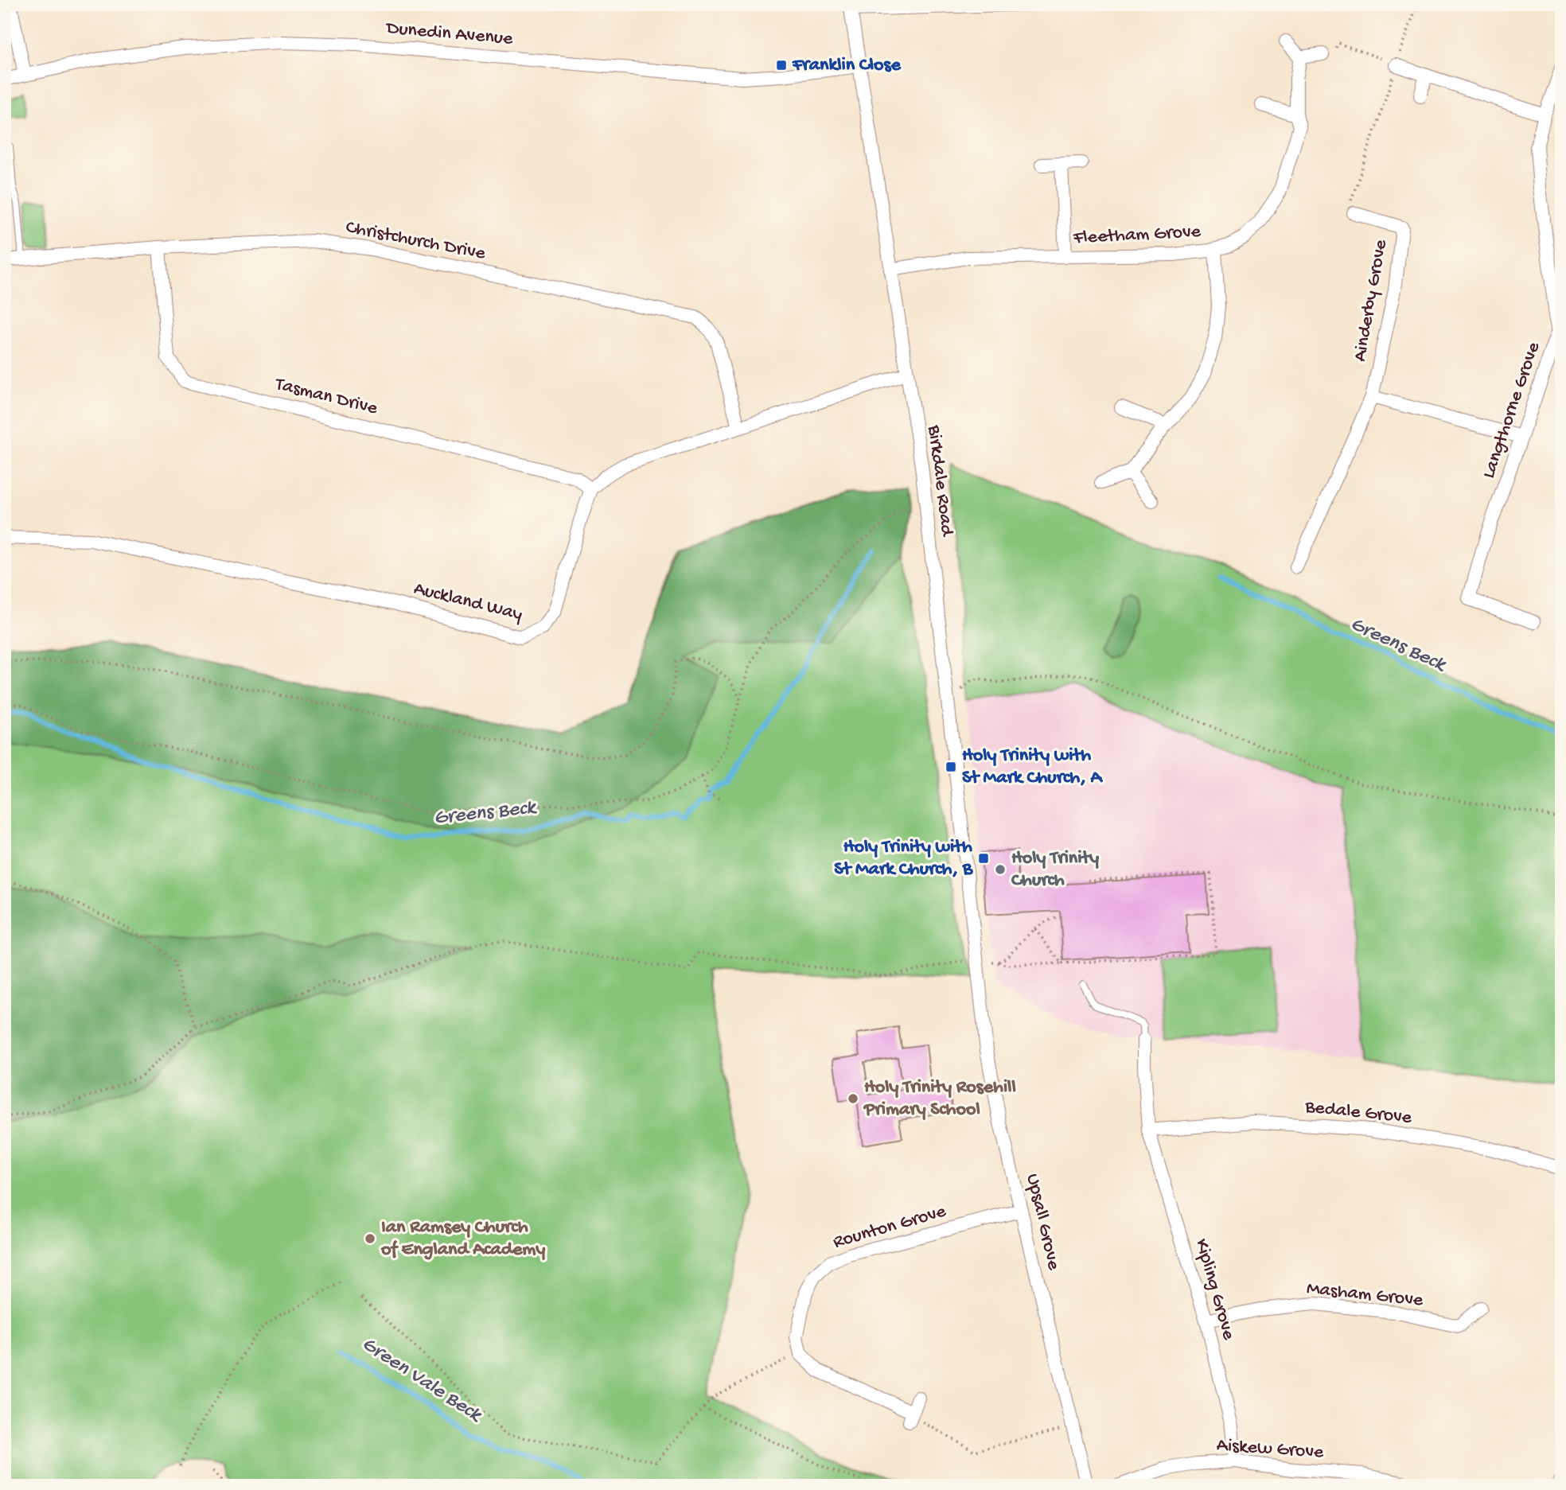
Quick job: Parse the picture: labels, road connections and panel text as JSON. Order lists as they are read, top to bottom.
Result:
{
  "streets": {
    "street": [
      "Dunedin Avenue",
      "Fleetham Grove",
      "Christchurch Drive",
      "Ainderby Grove",
      "Tasman Drive",
      "Langthorne Grove",
      "Birkdale Road",
      "Auckland Way",
      "Bedale Grove",
      "Upsall Grove",
      "Rounton Grove",
      "Kipling Grove",
      "Masham Grove",
      "Aiskew Grove"
    ]
  },
  "crossings": [
    ["Dunedin Avenue", "Birkdale Road"],
    ["Fleetham Grove", "Birkdale Road"],
    ["Christchurch Drive", "Tasman Drive"],
    ["Tasman Drive", "Auckland Way"],
    ["Birkdale Road", "Upsall Grove"],
    ["Bedale Grove", "Kipling Grove"],
    ["Upsall Grove", "Rounton Grove"],
    ["Kipling Grove", "Masham Grove"],
    ["Kipling Grove", "Aiskew Grove"]
  ],
  "water": ["Greens Beck", "Green Vale Beck"],
  "places": {
    "transit": ["Franklin Close", "Holy Trinity with St Mark Church, A", "Holy Trinity with St Mark Church, B"],
    "other": ["Holy Trinity Church", "Holy Trinity Rosehill Primary School", "Ian Ramsey Church of England Academy"]
  }
}
